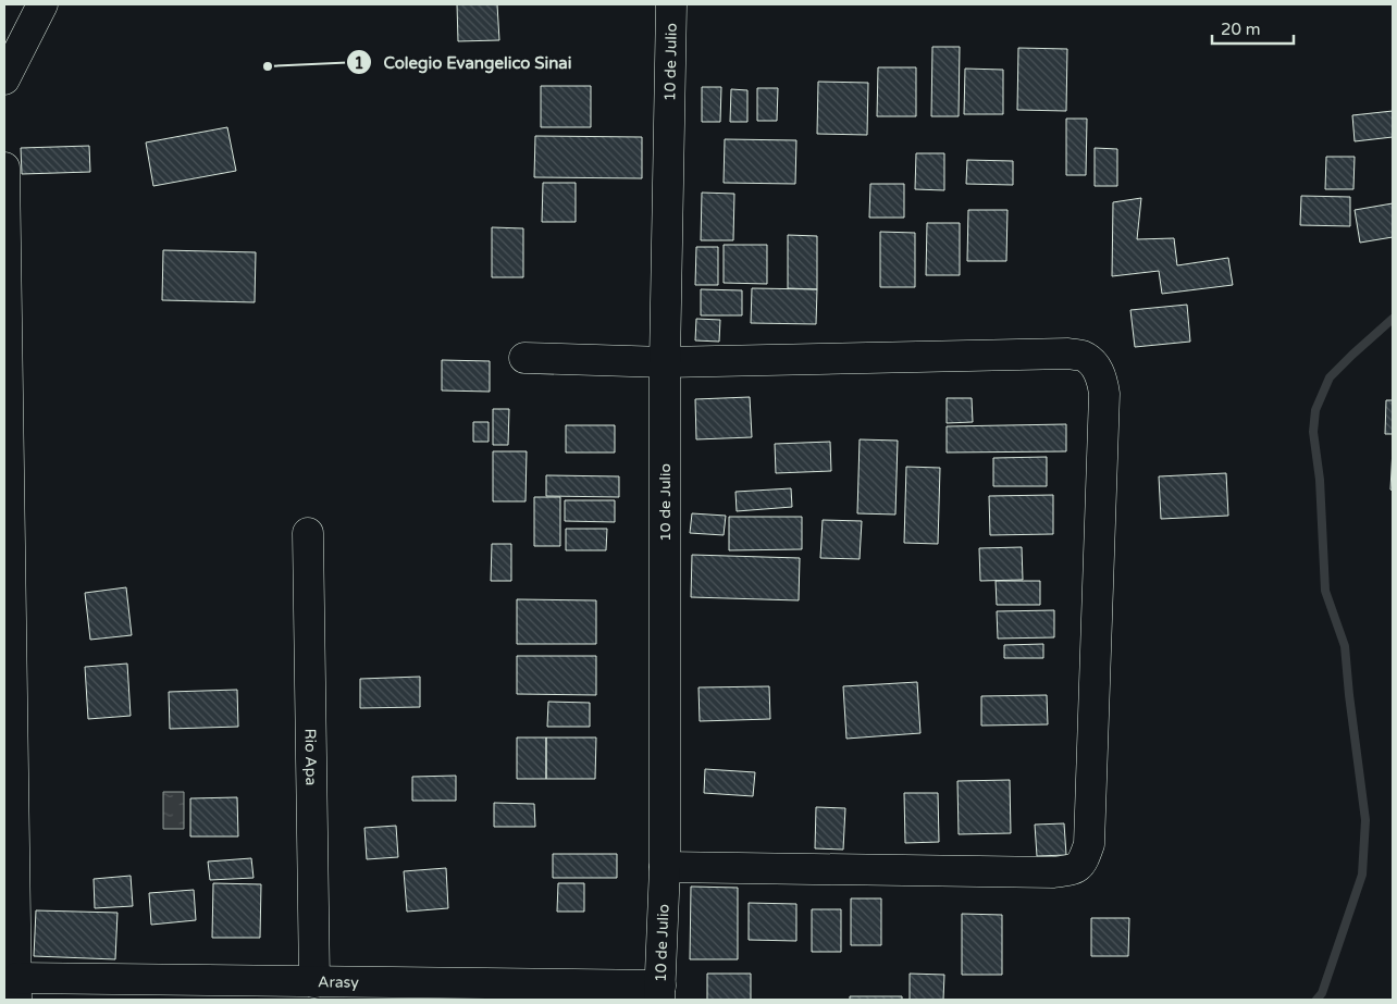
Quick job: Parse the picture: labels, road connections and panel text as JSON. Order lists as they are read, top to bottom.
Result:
{
  "streets": {
    "street": ["10 de Julio", "Rio Apa", "Arasy"]
  },
  "crossings": [
    ["10 de Julio", "Arasy"],
    ["Rio Apa", "Arasy"]
  ],
  "places": ["Colegio Evangelico Sinai"],
  "scale_bar": "20 m"
}
